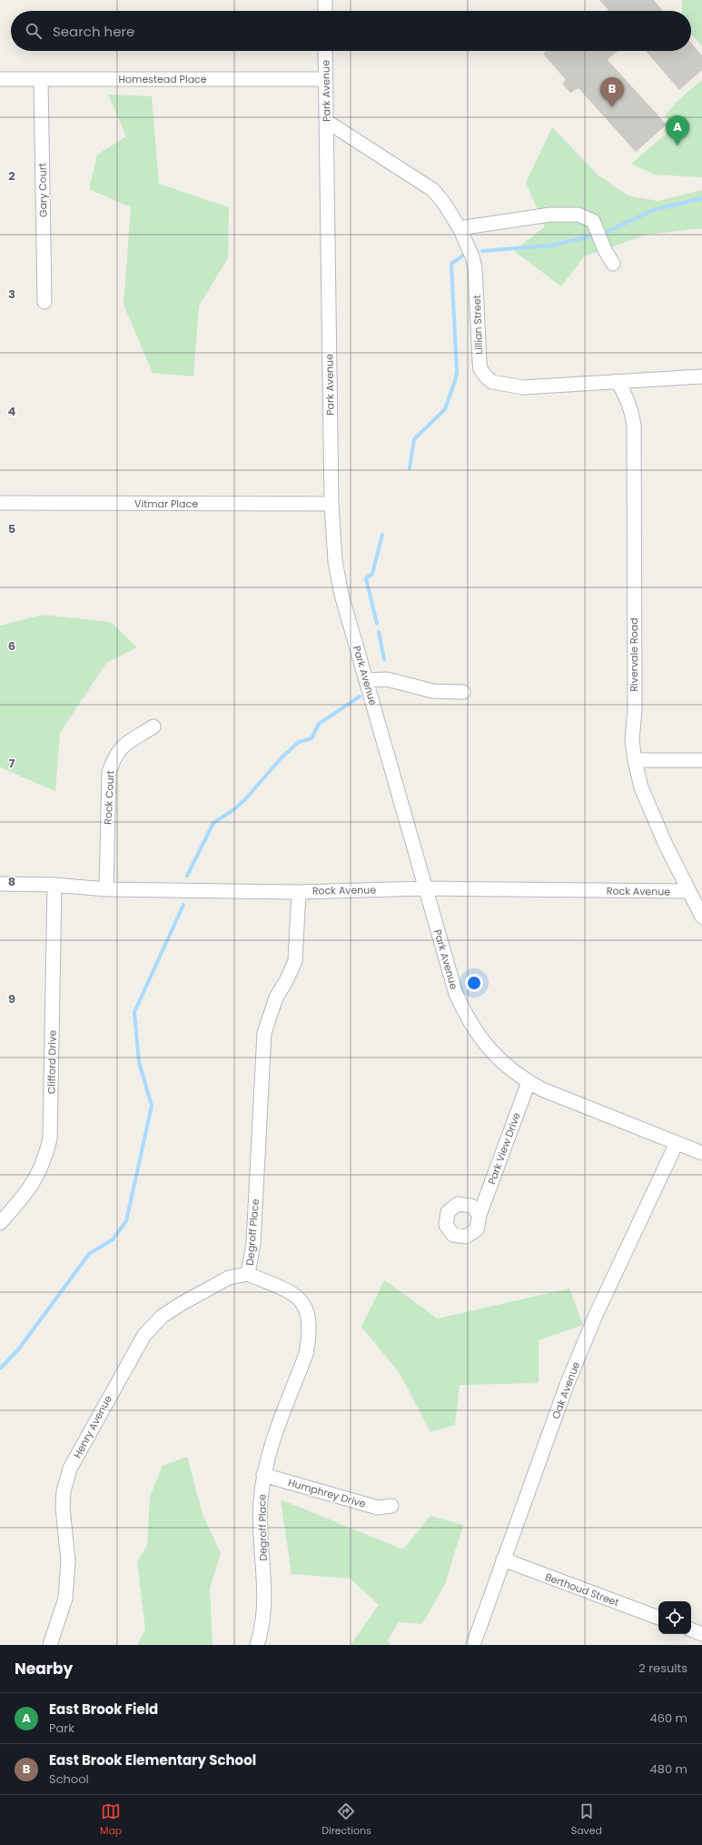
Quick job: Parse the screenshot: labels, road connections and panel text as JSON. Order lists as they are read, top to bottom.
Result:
{
  "streets": {
    "street": [
      "Homestead Place",
      "Park Avenue",
      "Gary Court",
      "Lillian Street",
      "Vitmar Place",
      "Rivervale Road",
      "Rock Court",
      "Rock Avenue",
      "Clifford Drive",
      "Park View Drive",
      "Degroff Place",
      "Oak Avenue",
      "Henry Avenue",
      "Humphrey Drive",
      "Berthoud Street"
    ]
  },
  "crossings": [
    ["Homestead Place", "Park Avenue"],
    ["Homestead Place", "Gary Court"],
    ["Park Avenue", "Lillian Street"],
    ["Park Avenue", "Vitmar Place"],
    ["Park Avenue", "Rock Avenue"],
    ["Park Avenue", "Park View Drive"],
    ["Park Avenue", "Oak Avenue"],
    ["Lillian Street", "Rivervale Road"],
    ["Rivervale Road", "Rock Avenue"],
    ["Rock Court", "Rock Avenue"],
    ["Rock Avenue", "Clifford Drive"],
    ["Rock Avenue", "Degroff Place"],
    ["Degroff Place", "Henry Avenue"],
    ["Degroff Place", "Humphrey Drive"],
    ["Oak Avenue", "Berthoud Street"]
  ],
  "page": {
    "search": "Search here",
    "pins": ["B", "A"],
    "heading": ["Nearby", "2 results"],
    "list": [
      {
        "mark": "A",
        "name": "East Brook Field",
        "note": "Park",
        "value": "460 m"
      },
      {
        "mark": "B",
        "name": "East Brook Elementary School",
        "note": "School",
        "value": "480 m"
      }
    ],
    "nav": ["Map", "Directions", "Saved"]
  },
  "grid": {
    "rows": [
      "2",
      "3",
      "4",
      "5",
      "6",
      "7",
      "8",
      "9"
    ]
  }
}
